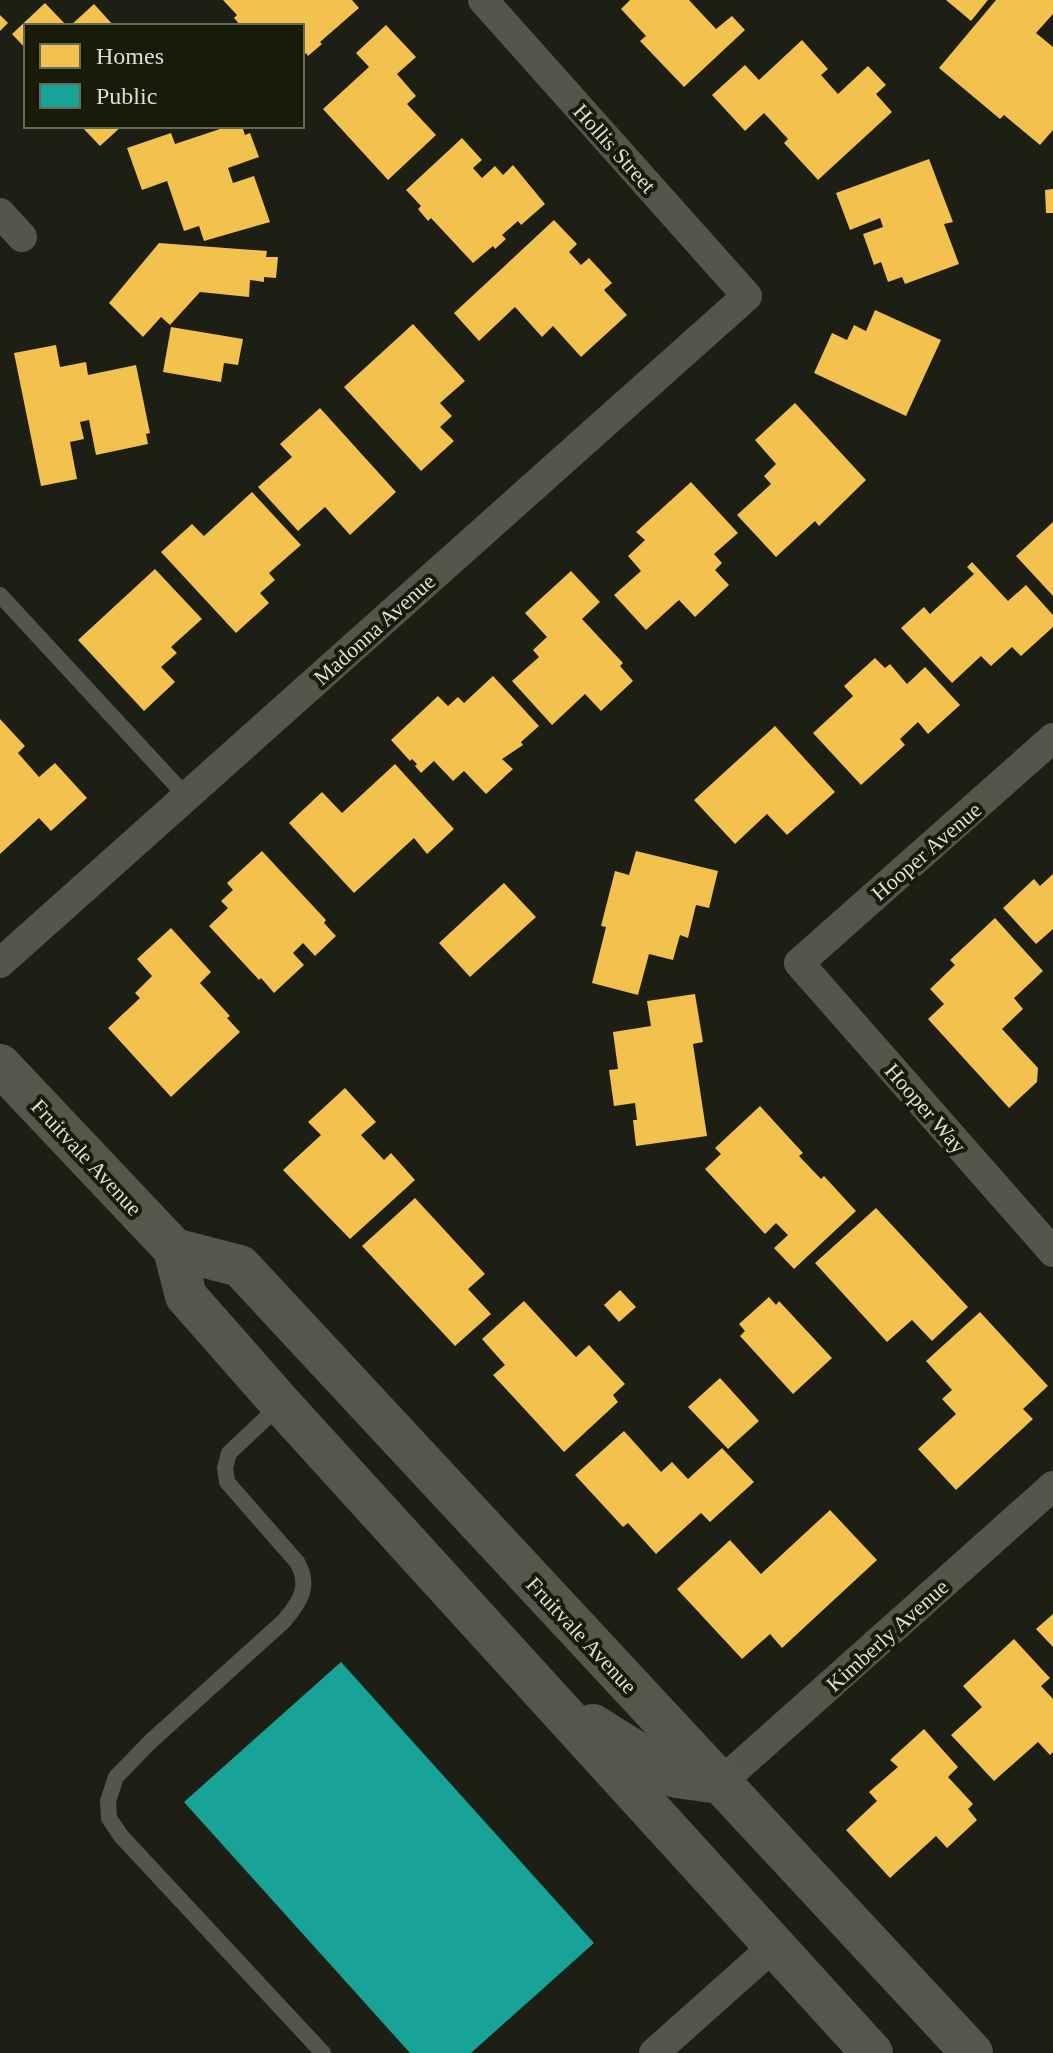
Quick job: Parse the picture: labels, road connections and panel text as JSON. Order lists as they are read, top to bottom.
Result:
{
  "streets": {
    "main road": ["Fruitvale Avenue"],
    "street": [
      "Hollis Street",
      "Madonna Avenue",
      "Hooper Avenue",
      "Hooper Way",
      "Kimberly Avenue"
    ]
  },
  "crossings": [
    ["Hollis Street", "Madonna Avenue"],
    ["Hooper Avenue", "Hooper Way"],
    ["Fruitvale Avenue", "Kimberly Avenue"]
  ],
  "legend": ["Homes", "Public"]
}
